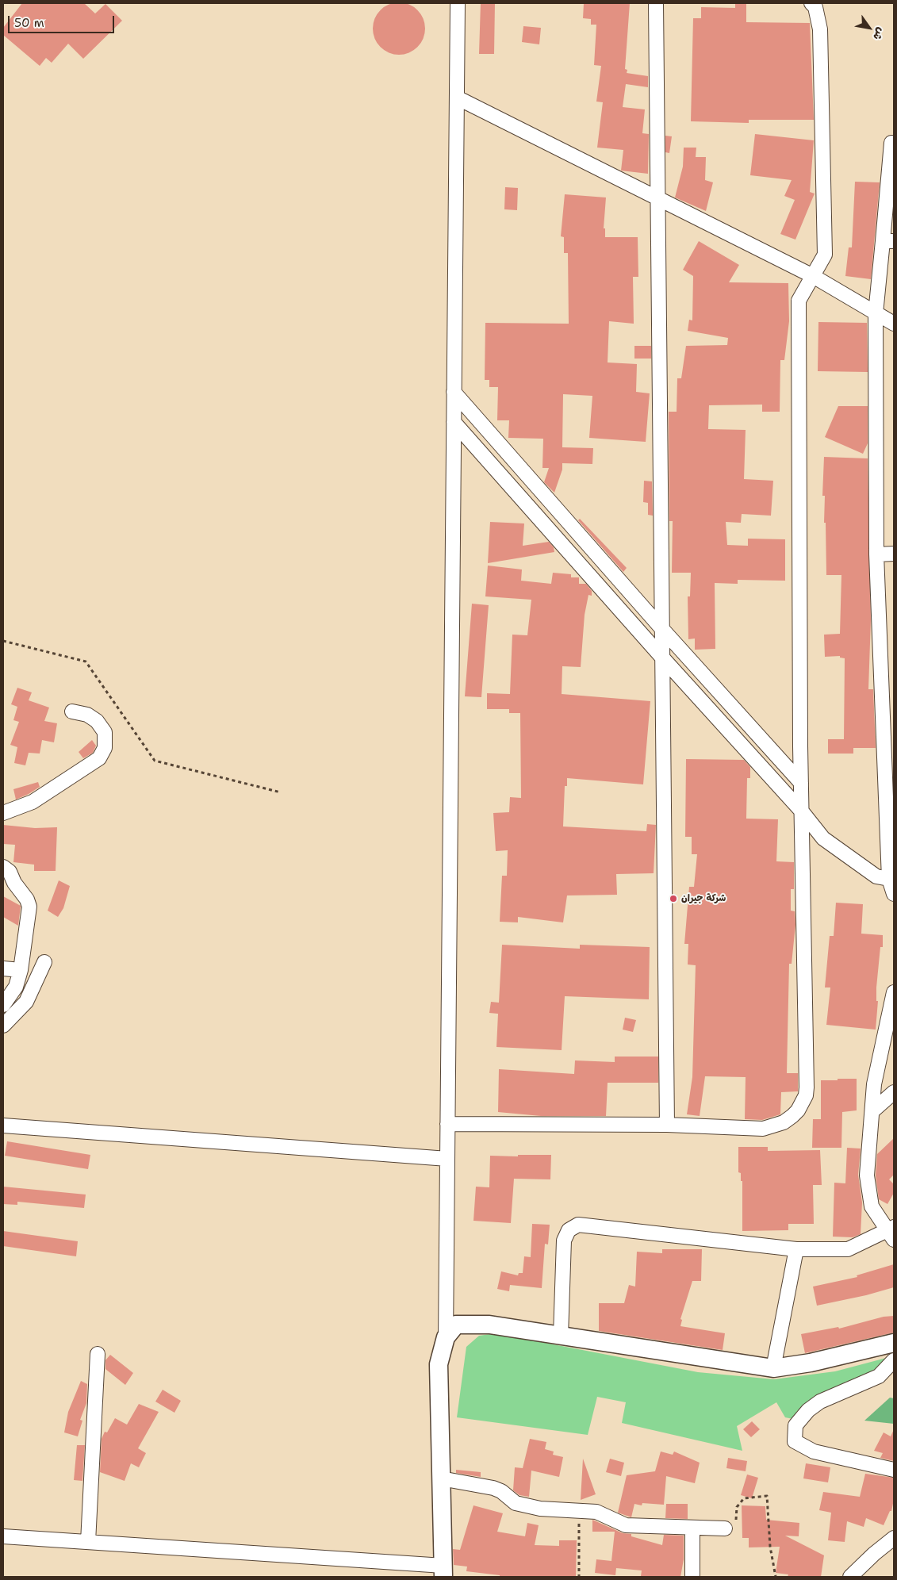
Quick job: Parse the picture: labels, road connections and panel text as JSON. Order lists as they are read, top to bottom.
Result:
{
  "places": ["شركة جيران"],
  "scale_bar": "50 m",
  "north": "bottom right"
}
